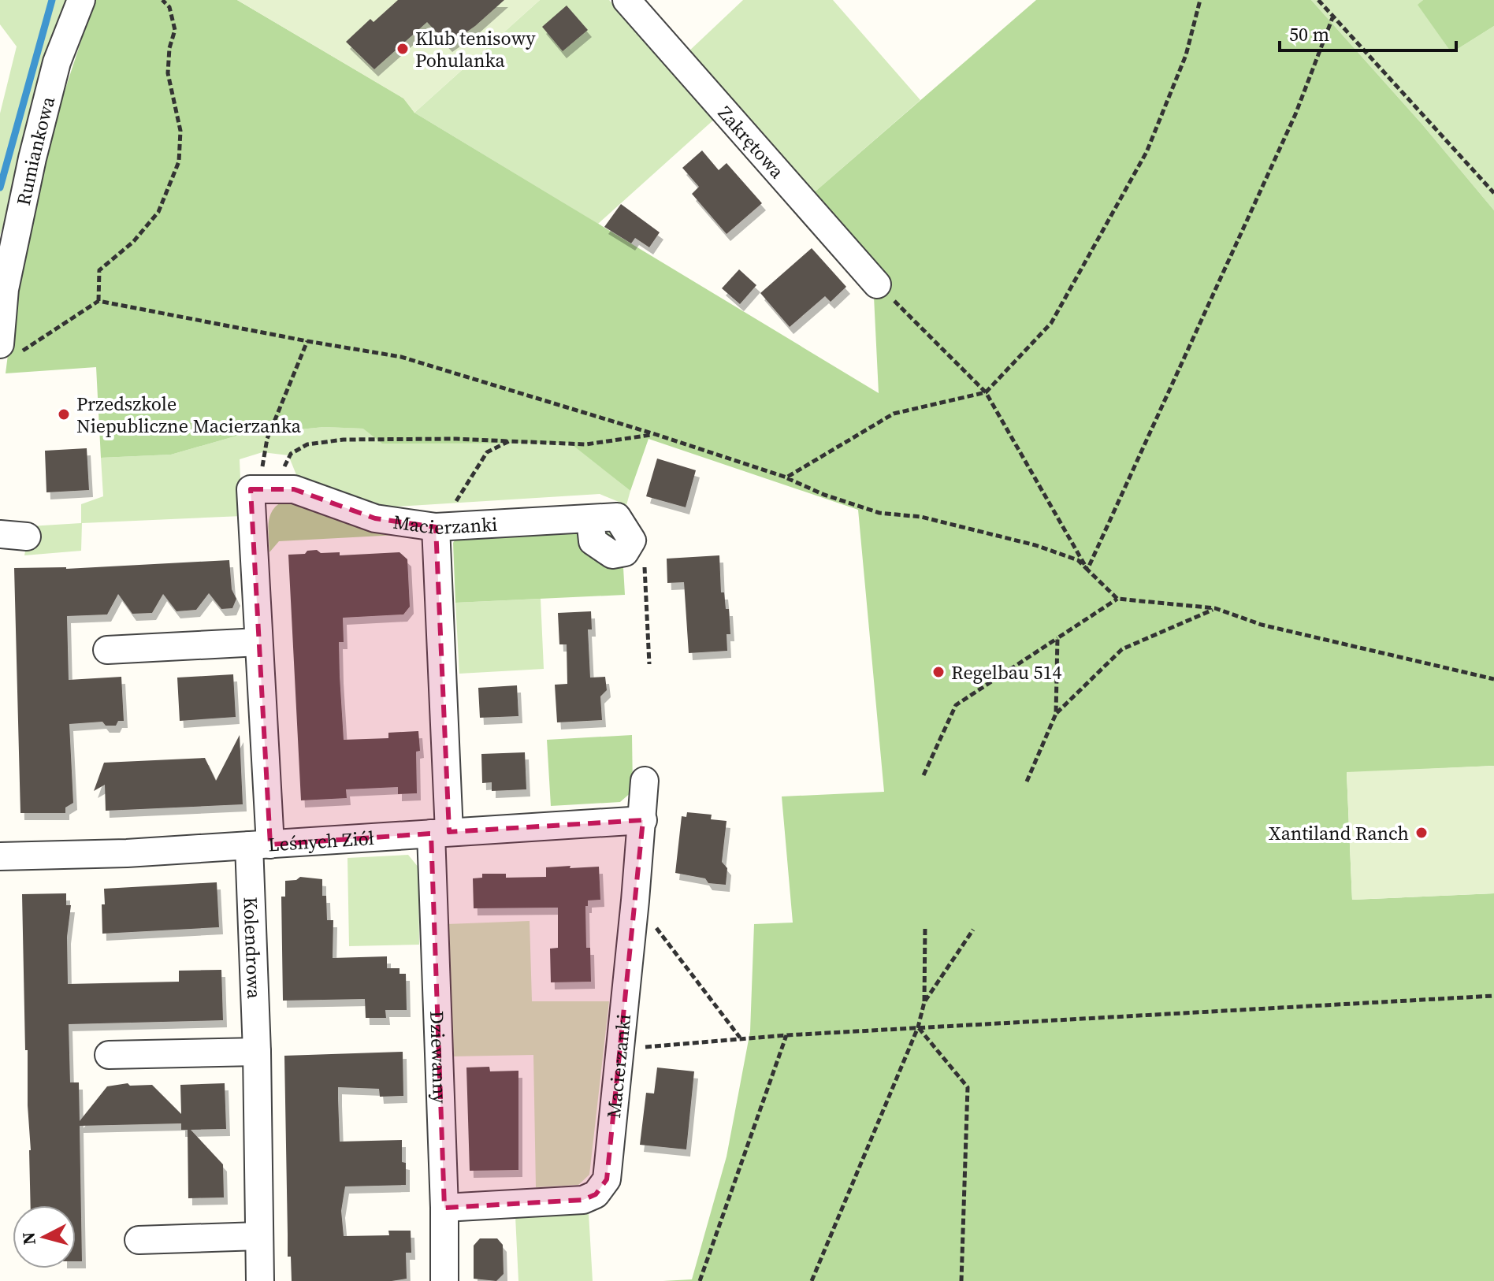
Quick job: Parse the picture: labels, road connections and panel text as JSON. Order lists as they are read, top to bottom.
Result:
{
  "streets": {
    "street": [
      "Zakrętowa",
      "Rumiankowa",
      "Macierzanki",
      "Leśnych Ziół",
      "Kolendrowa",
      "Dziewanny"
    ]
  },
  "crossings": [
    ["Macierzanki", "Leśnych Ziół"],
    ["Macierzanki", "Kolendrowa"],
    ["Macierzanki", "Dziewanny"],
    ["Leśnych Ziół", "Kolendrowa"],
    ["Leśnych Ziół", "Dziewanny"]
  ],
  "places": [
    "Klub tenisowy Pohulanka",
    "Przedszkole Niepubliczne Macierzanka",
    "Regelbau 514",
    "Xantiland Ranch"
  ],
  "scale_bar": "50 m",
  "north": "left"
}
